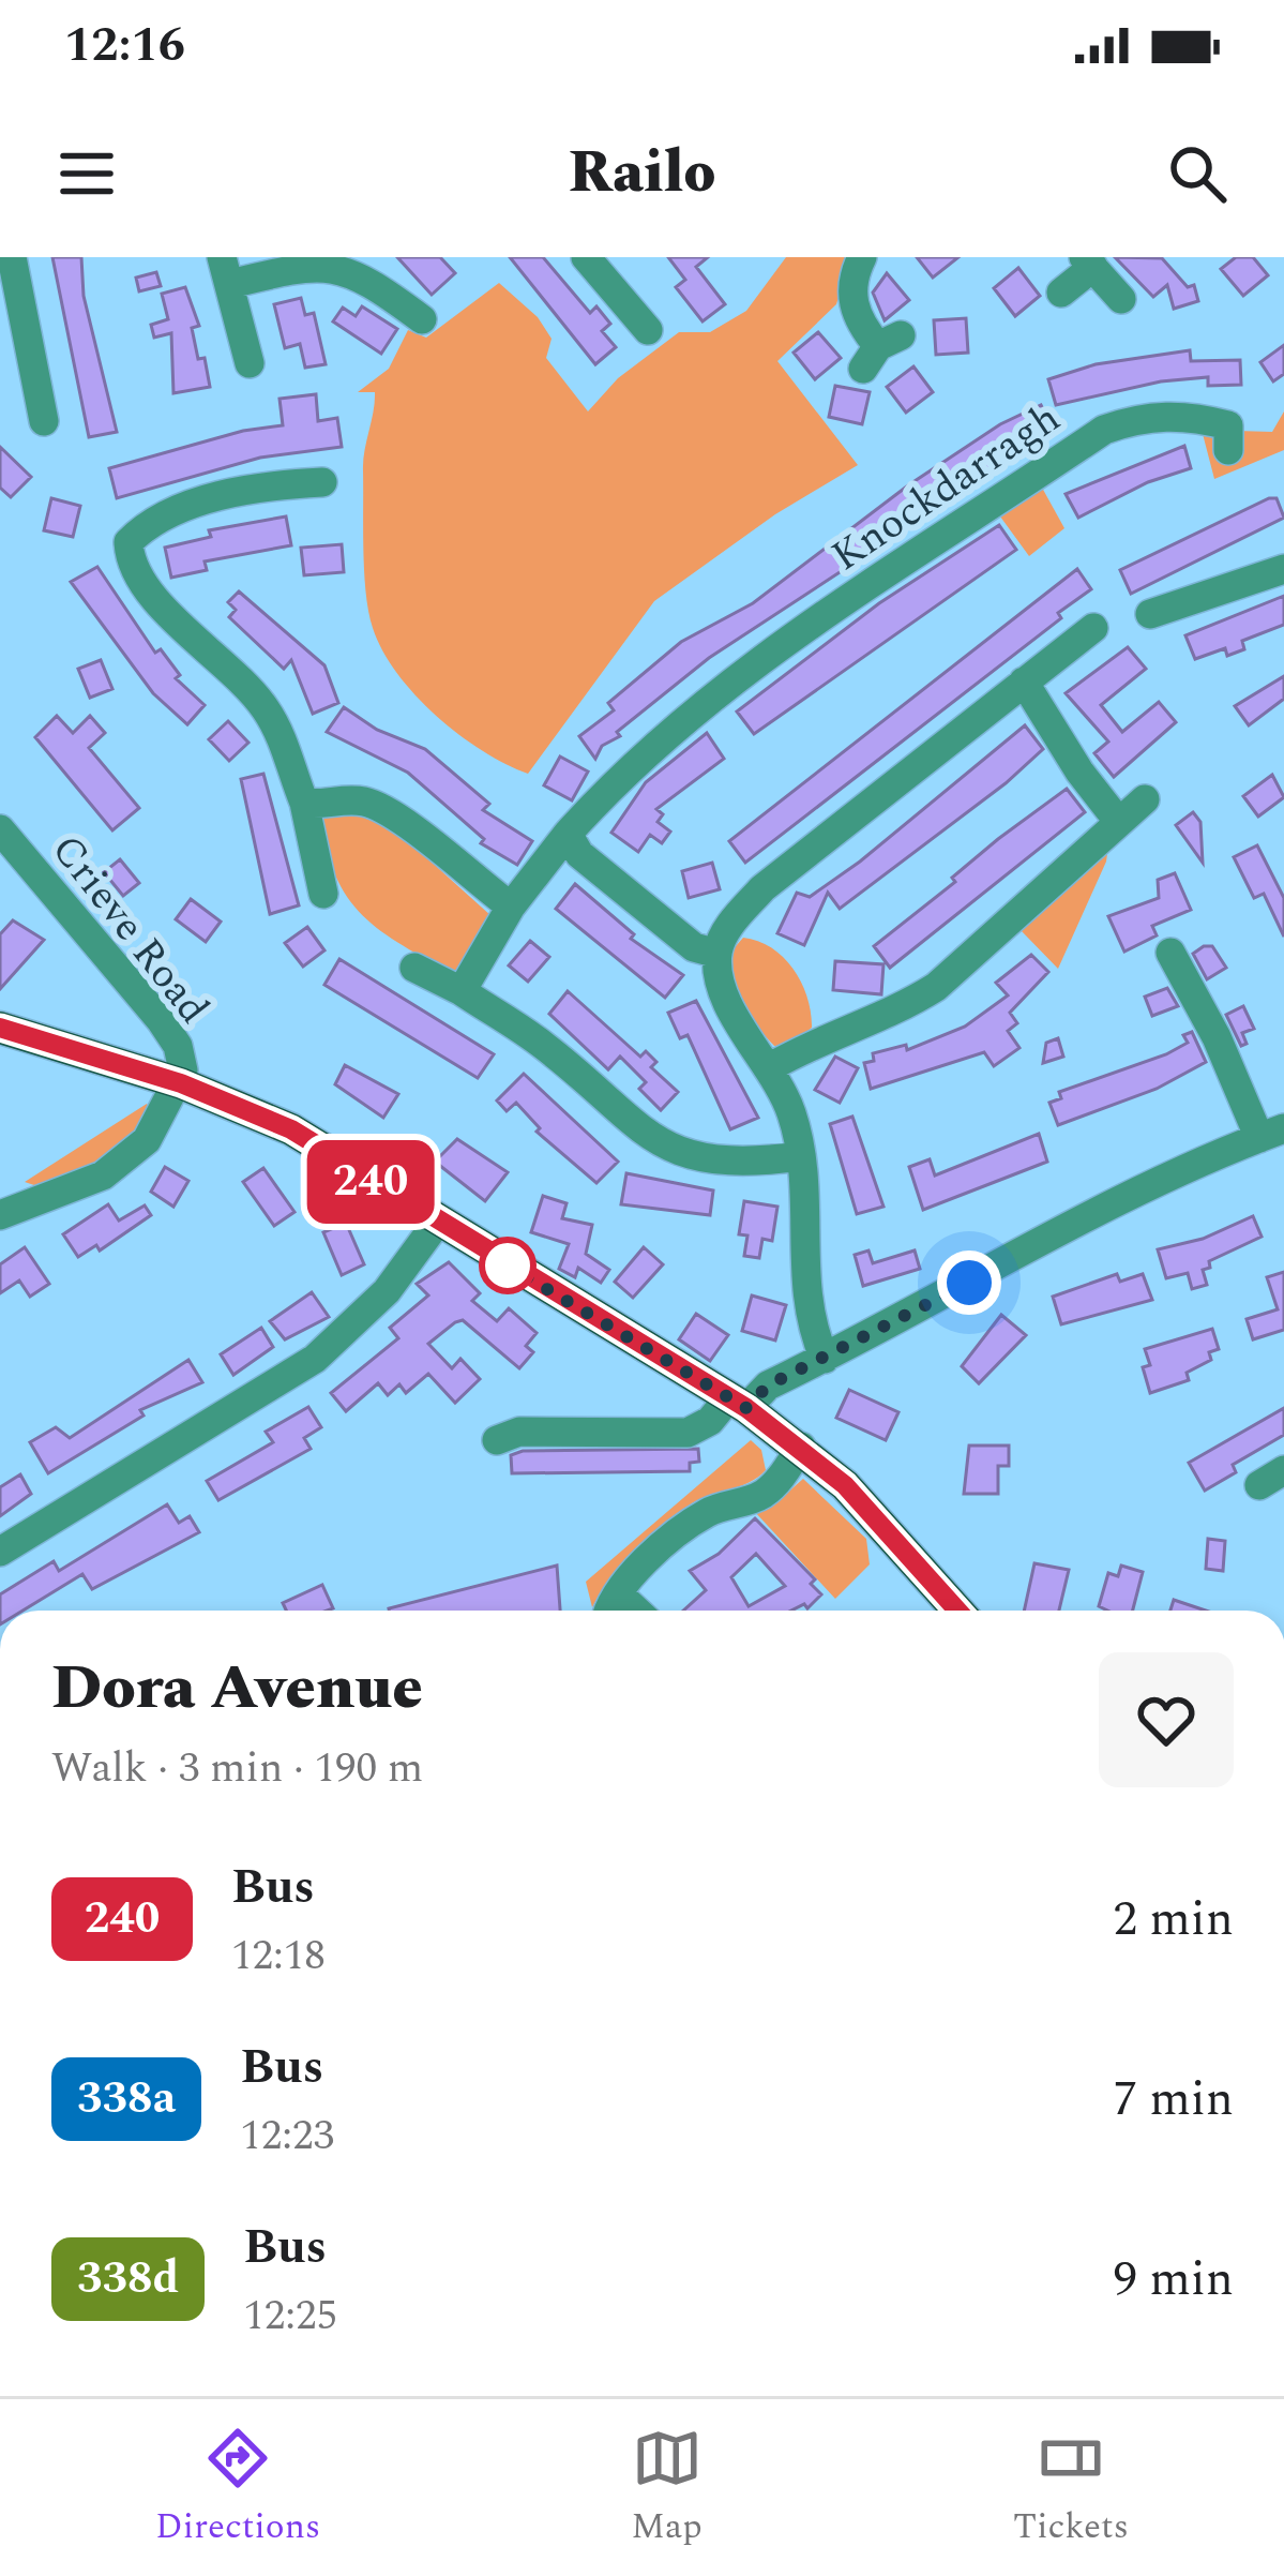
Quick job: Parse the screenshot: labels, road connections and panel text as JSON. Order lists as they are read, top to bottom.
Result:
{
  "streets": {
    "street": ["Knockdarragh", "Crieve Road"]
  },
  "lines": ["bus line 240"],
  "page": {
    "status": "12:16",
    "header": "Railo",
    "on_map": "240",
    "heading": ["Dora Avenue", "Walk · 3 min · 190 m"],
    "list": [
      {
        "mark": "240",
        "name": "Bus",
        "note": "12:18",
        "value": "2 min"
      },
      {
        "mark": "338a",
        "name": "Bus",
        "note": "12:23",
        "value": "7 min"
      },
      {
        "mark": "338d",
        "name": "Bus",
        "note": "12:25",
        "value": "9 min"
      }
    ],
    "tabs": ["Directions", "Map", "Tickets"]
  }
}
